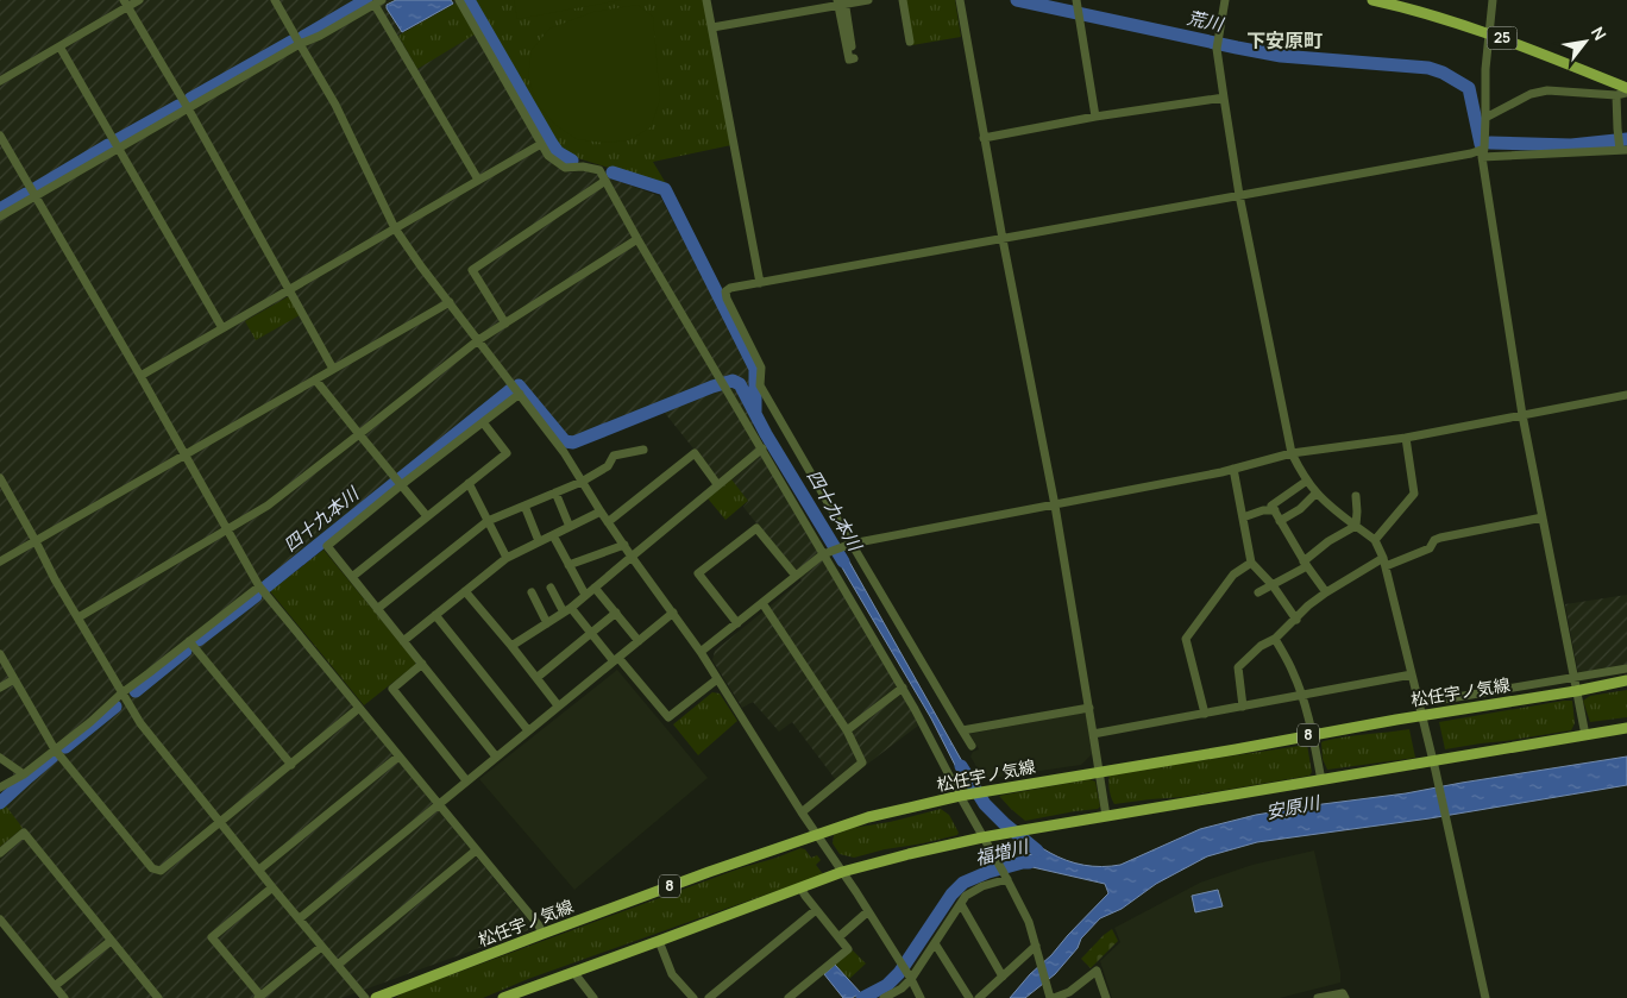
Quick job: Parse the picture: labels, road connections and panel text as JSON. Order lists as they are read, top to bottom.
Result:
{
  "streets": {
    "main road": ["25", "松任宇ノ気線", "8"]
  },
  "districts": ["下安原町"],
  "water": [
    "荒川",
    "四十九本川",
    "安原川",
    "福増川"
  ],
  "north": "top right"
}
